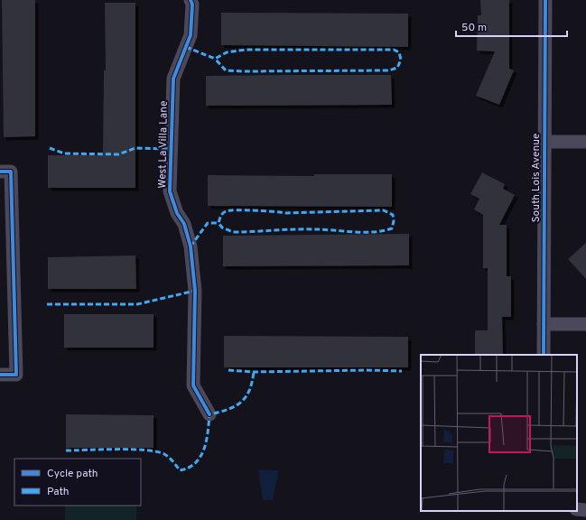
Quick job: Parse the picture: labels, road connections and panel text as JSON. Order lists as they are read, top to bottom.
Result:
{
  "streets": {
    "street": ["West La Villa Lane", "South Lois Avenue"]
  },
  "legend": ["Cycle path", "Path"],
  "scale_bar": "50 m"
}
